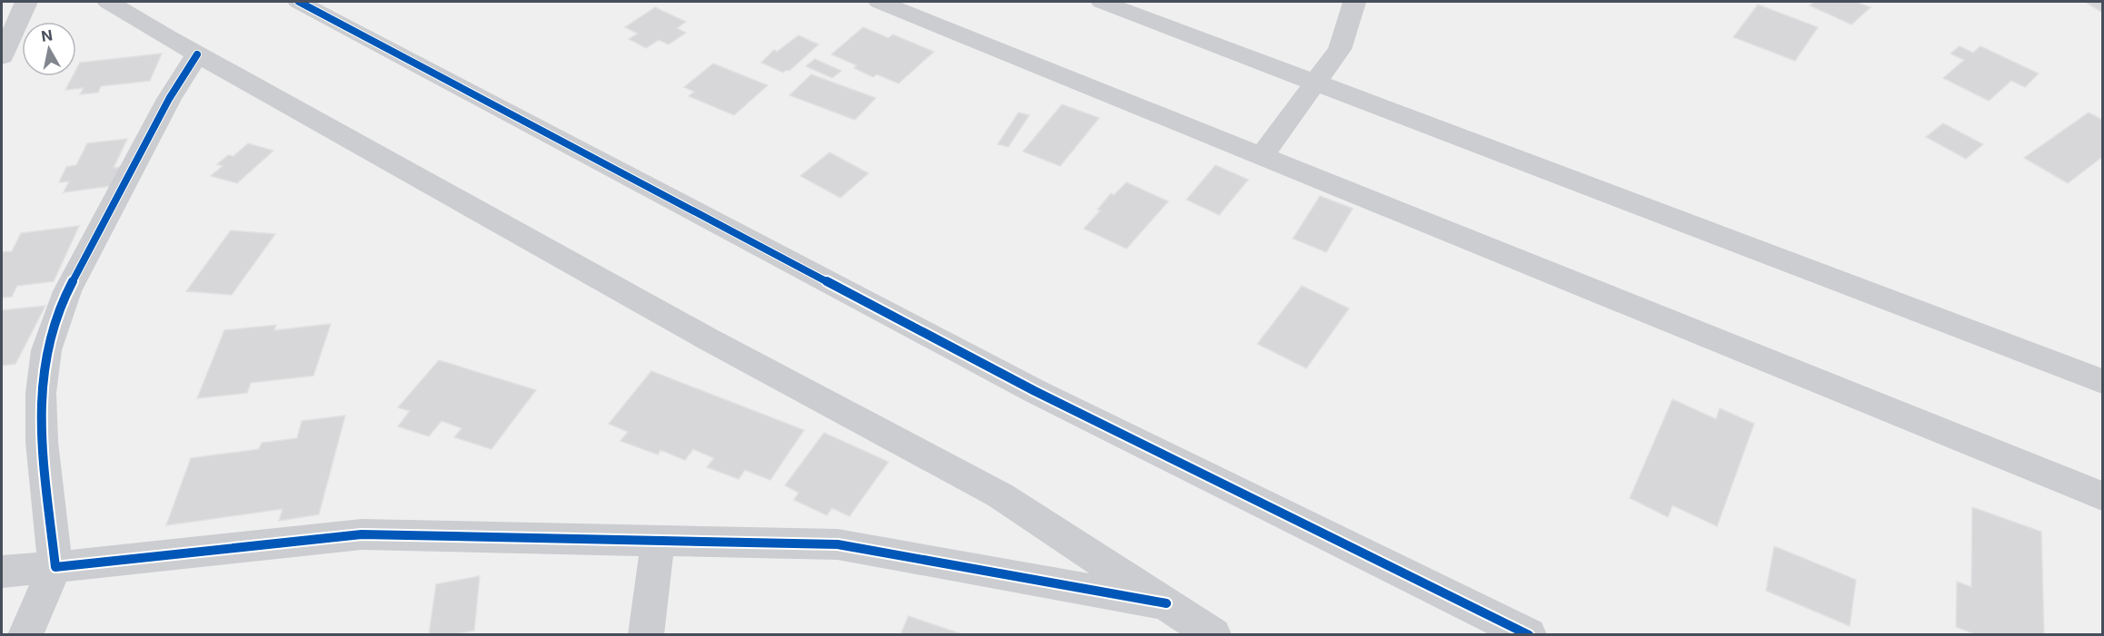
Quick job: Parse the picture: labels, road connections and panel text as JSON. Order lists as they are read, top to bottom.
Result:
{
  "north": "top"
}
